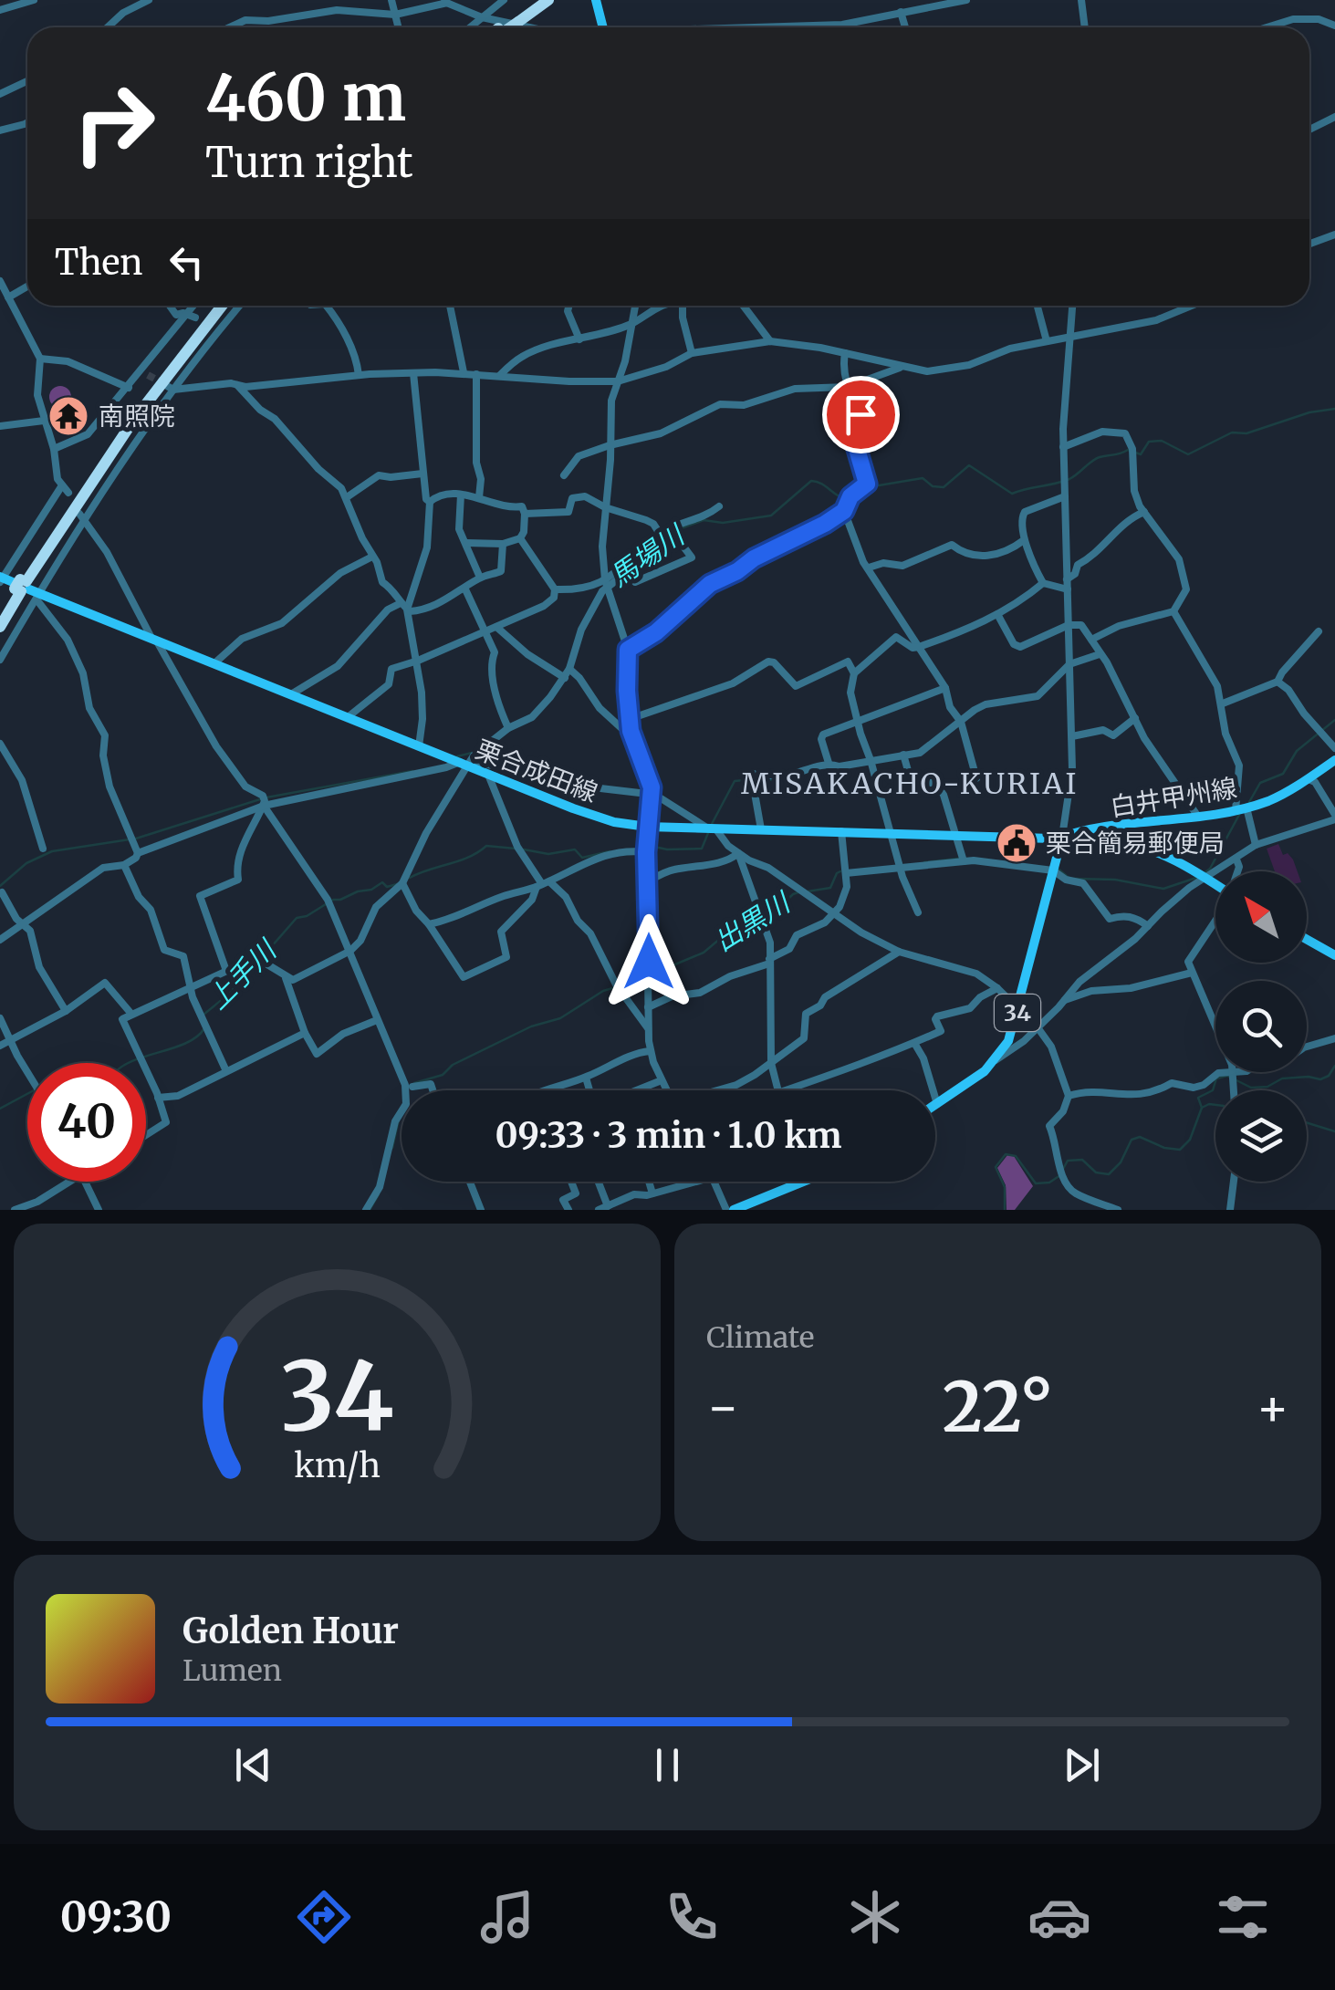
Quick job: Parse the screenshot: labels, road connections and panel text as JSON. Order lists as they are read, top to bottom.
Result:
{
  "streets": {
    "main road": ["栗合成田線", "白井甲州線", "34"]
  },
  "crossings": [
    ["栗合成田線", "白井甲州線"],
    ["栗合成田線", "34"],
    ["白井甲州線", "34"]
  ],
  "districts": ["MISAKACHO-KURIAI"],
  "water": ["馬場川", "出黒川", "上手川"],
  "places": {
    "temple": ["南照院"],
    "public building": ["栗合簡易郵便局"]
  },
  "north": "top left",
  "page": {
    "turn": ["460 m", "Turn right"],
    "then": "Then",
    "limit": "40",
    "trip": "09:33 · 3 min · 1.0 km",
    "tile": "Climate",
    "heat": ["−", "22°", "+"],
    "song": ["Golden Hour", "Lumen"],
    "tabs": "09:30",
    "gauge": ["34", "km/h"]
  }
}
